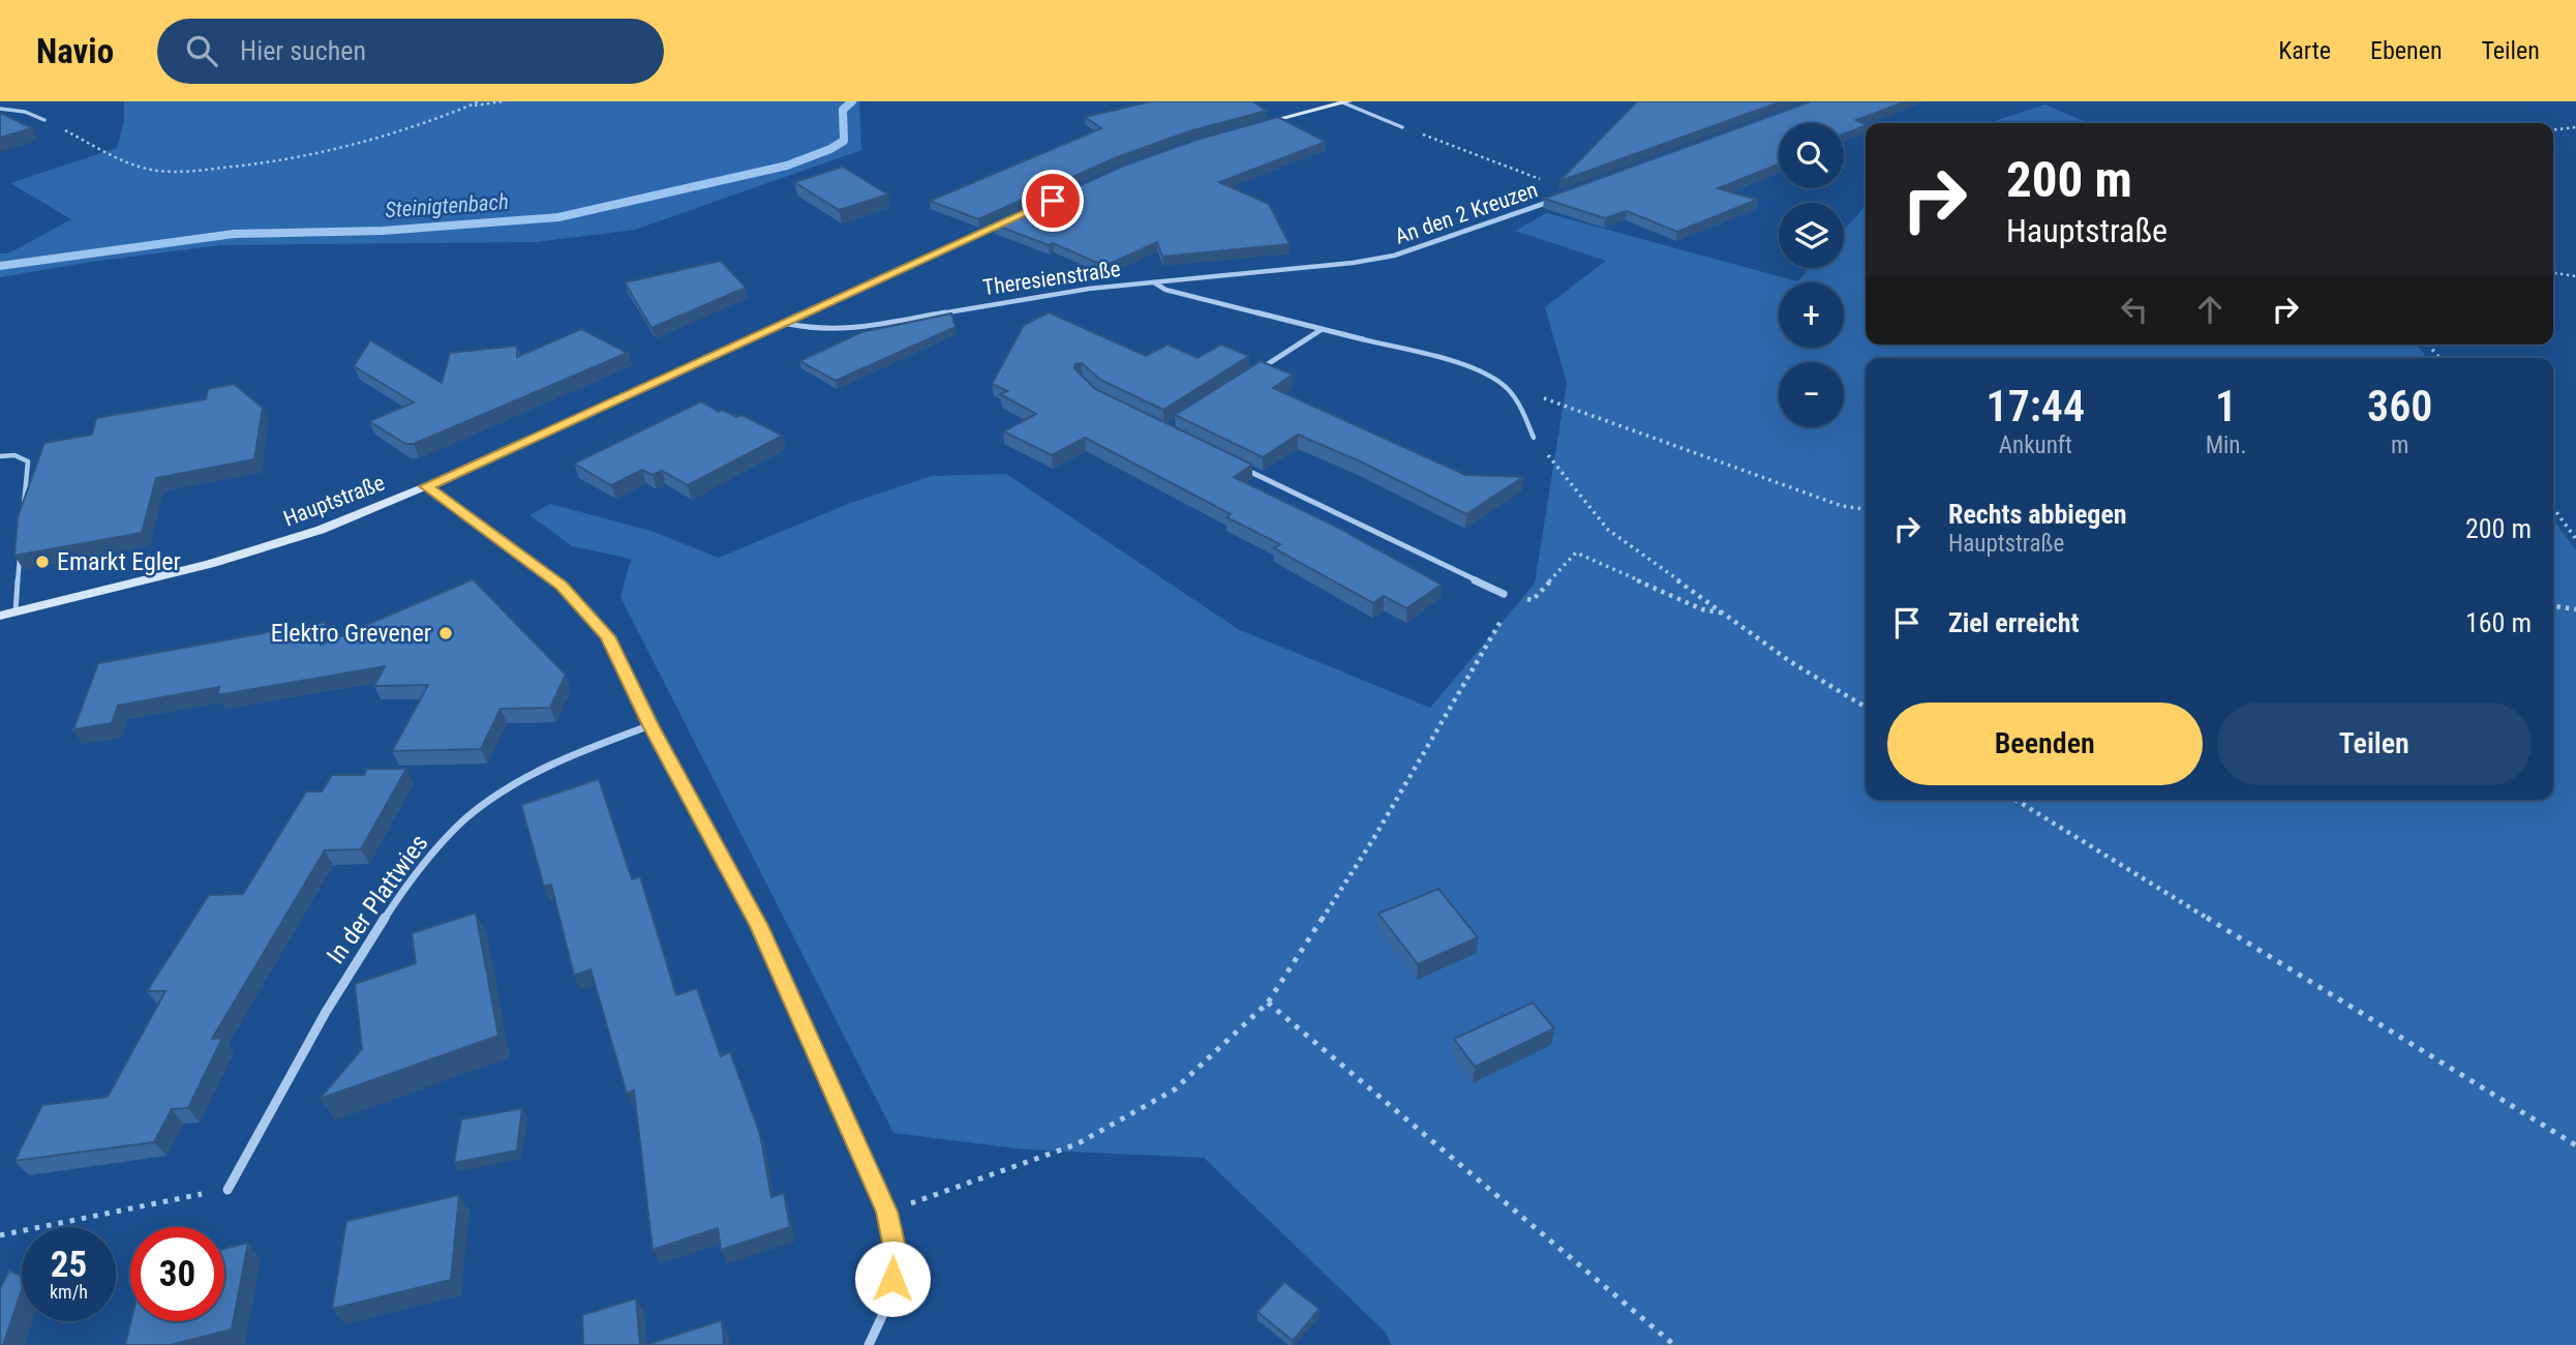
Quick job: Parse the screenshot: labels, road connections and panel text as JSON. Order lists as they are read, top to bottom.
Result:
{
  "streets": {
    "main road": ["Hauptstraße"],
    "street": ["An den 2 Kreuzen", "Theresienstraße", "In der Plattwies"]
  },
  "crossings": [
    ["An den 2 Kreuzen", "Theresienstraße"],
    ["Theresienstraße", "Hauptstraße"]
  ],
  "water": ["Steinigtenbach"],
  "places": ["Emarkt Egler", "Elektro Grevener"],
  "page": {
    "header": "Navio",
    "search": "Hier suchen",
    "nav": ["Karte", "Ebenen", "Teilen"],
    "map_buttons": ["+", "−"],
    "turn": ["200 m", "Hauptstraße"],
    "eta": [
      "17:44",
      "Ankunft",
      "1",
      "Min.",
      "360",
      "m"
    ],
    "list": [
      {
        "name": "Rechts abbiegen",
        "note": "Hauptstraße",
        "value": "200 m"
      },
      {
        "name": "Ziel erreicht",
        "value": "160 m"
      }
    ],
    "buttons": ["Beenden", "Teilen"],
    "speed": "25 km/h",
    "limit": "30"
  }
}
